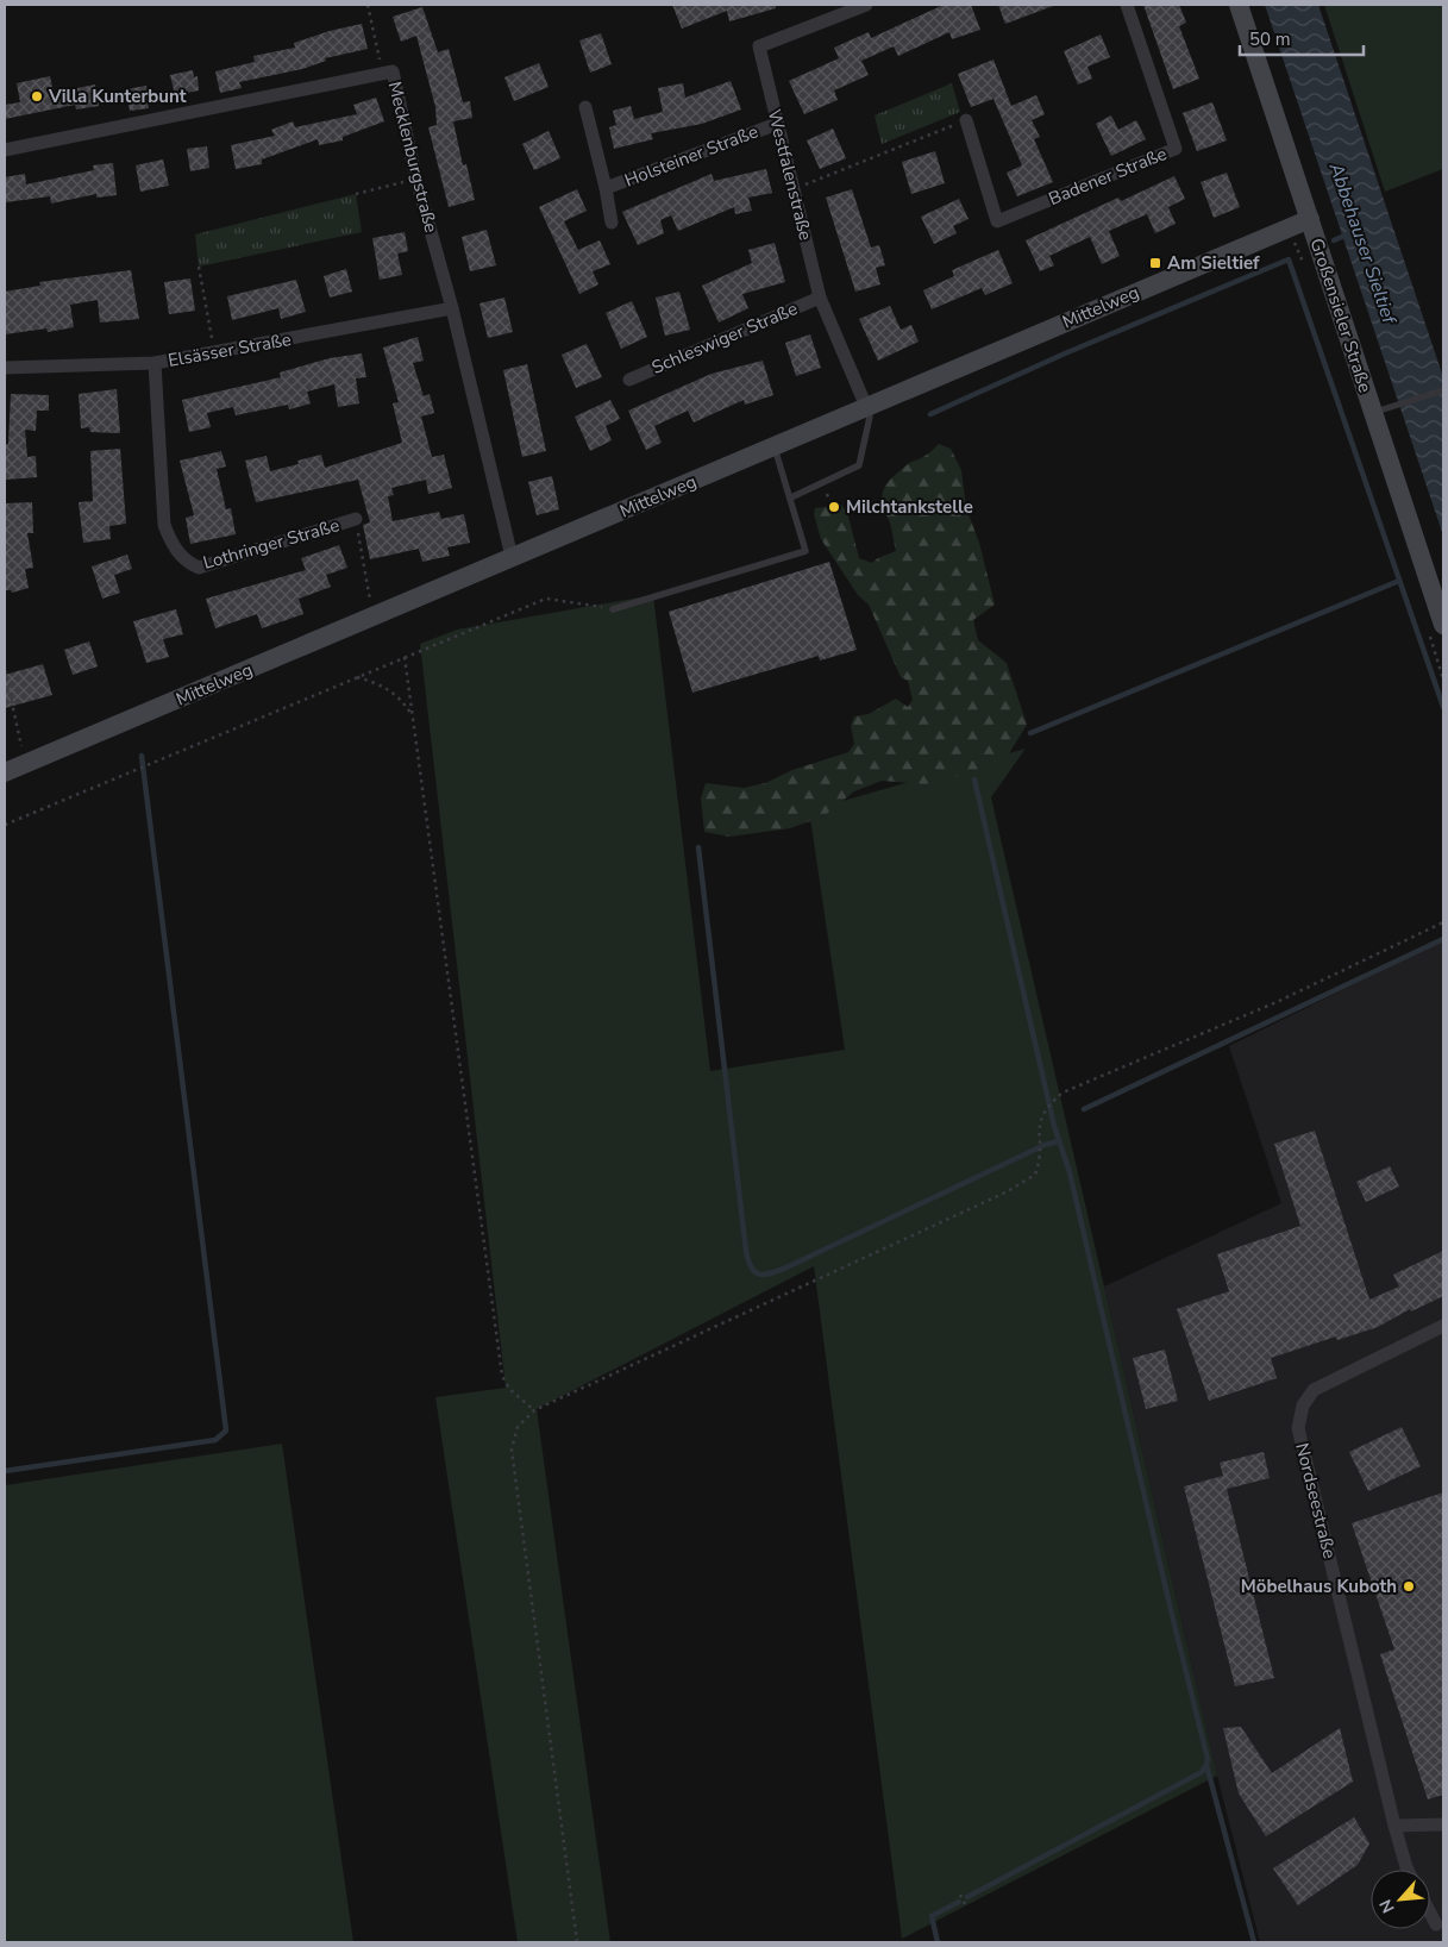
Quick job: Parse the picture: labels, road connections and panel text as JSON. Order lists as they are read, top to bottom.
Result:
{
  "streets": {
    "street": [
      "Holsteiner Straße",
      "Mecklenburgstraße",
      "Westfalenstraße",
      "Badener Straße",
      "Mittelweg",
      "Großensieler Straße",
      "Schleswiger Straße",
      "Elsässer Straße",
      "Lothringer Straße",
      "Nordseestraße"
    ]
  },
  "crossings": [
    ["Holsteiner Straße", "Westfalenstraße"],
    ["Mecklenburgstraße", "Mittelweg"],
    ["Mecklenburgstraße", "Elsässer Straße"],
    ["Westfalenstraße", "Mittelweg"],
    ["Westfalenstraße", "Schleswiger Straße"],
    ["Mittelweg", "Großensieler Straße"],
    ["Mittelweg", "Lothringer Straße"],
    ["Elsässer Straße", "Lothringer Straße"]
  ],
  "water": ["Abbehauser Sieltief"],
  "places": {
    "other": ["Villa Kunterbunt", "Milchtankstelle", "Möbelhaus Kuboth"],
    "transit": ["Am Sieltief"]
  },
  "scale_bar": "50 m",
  "north": "bottom left"
}
